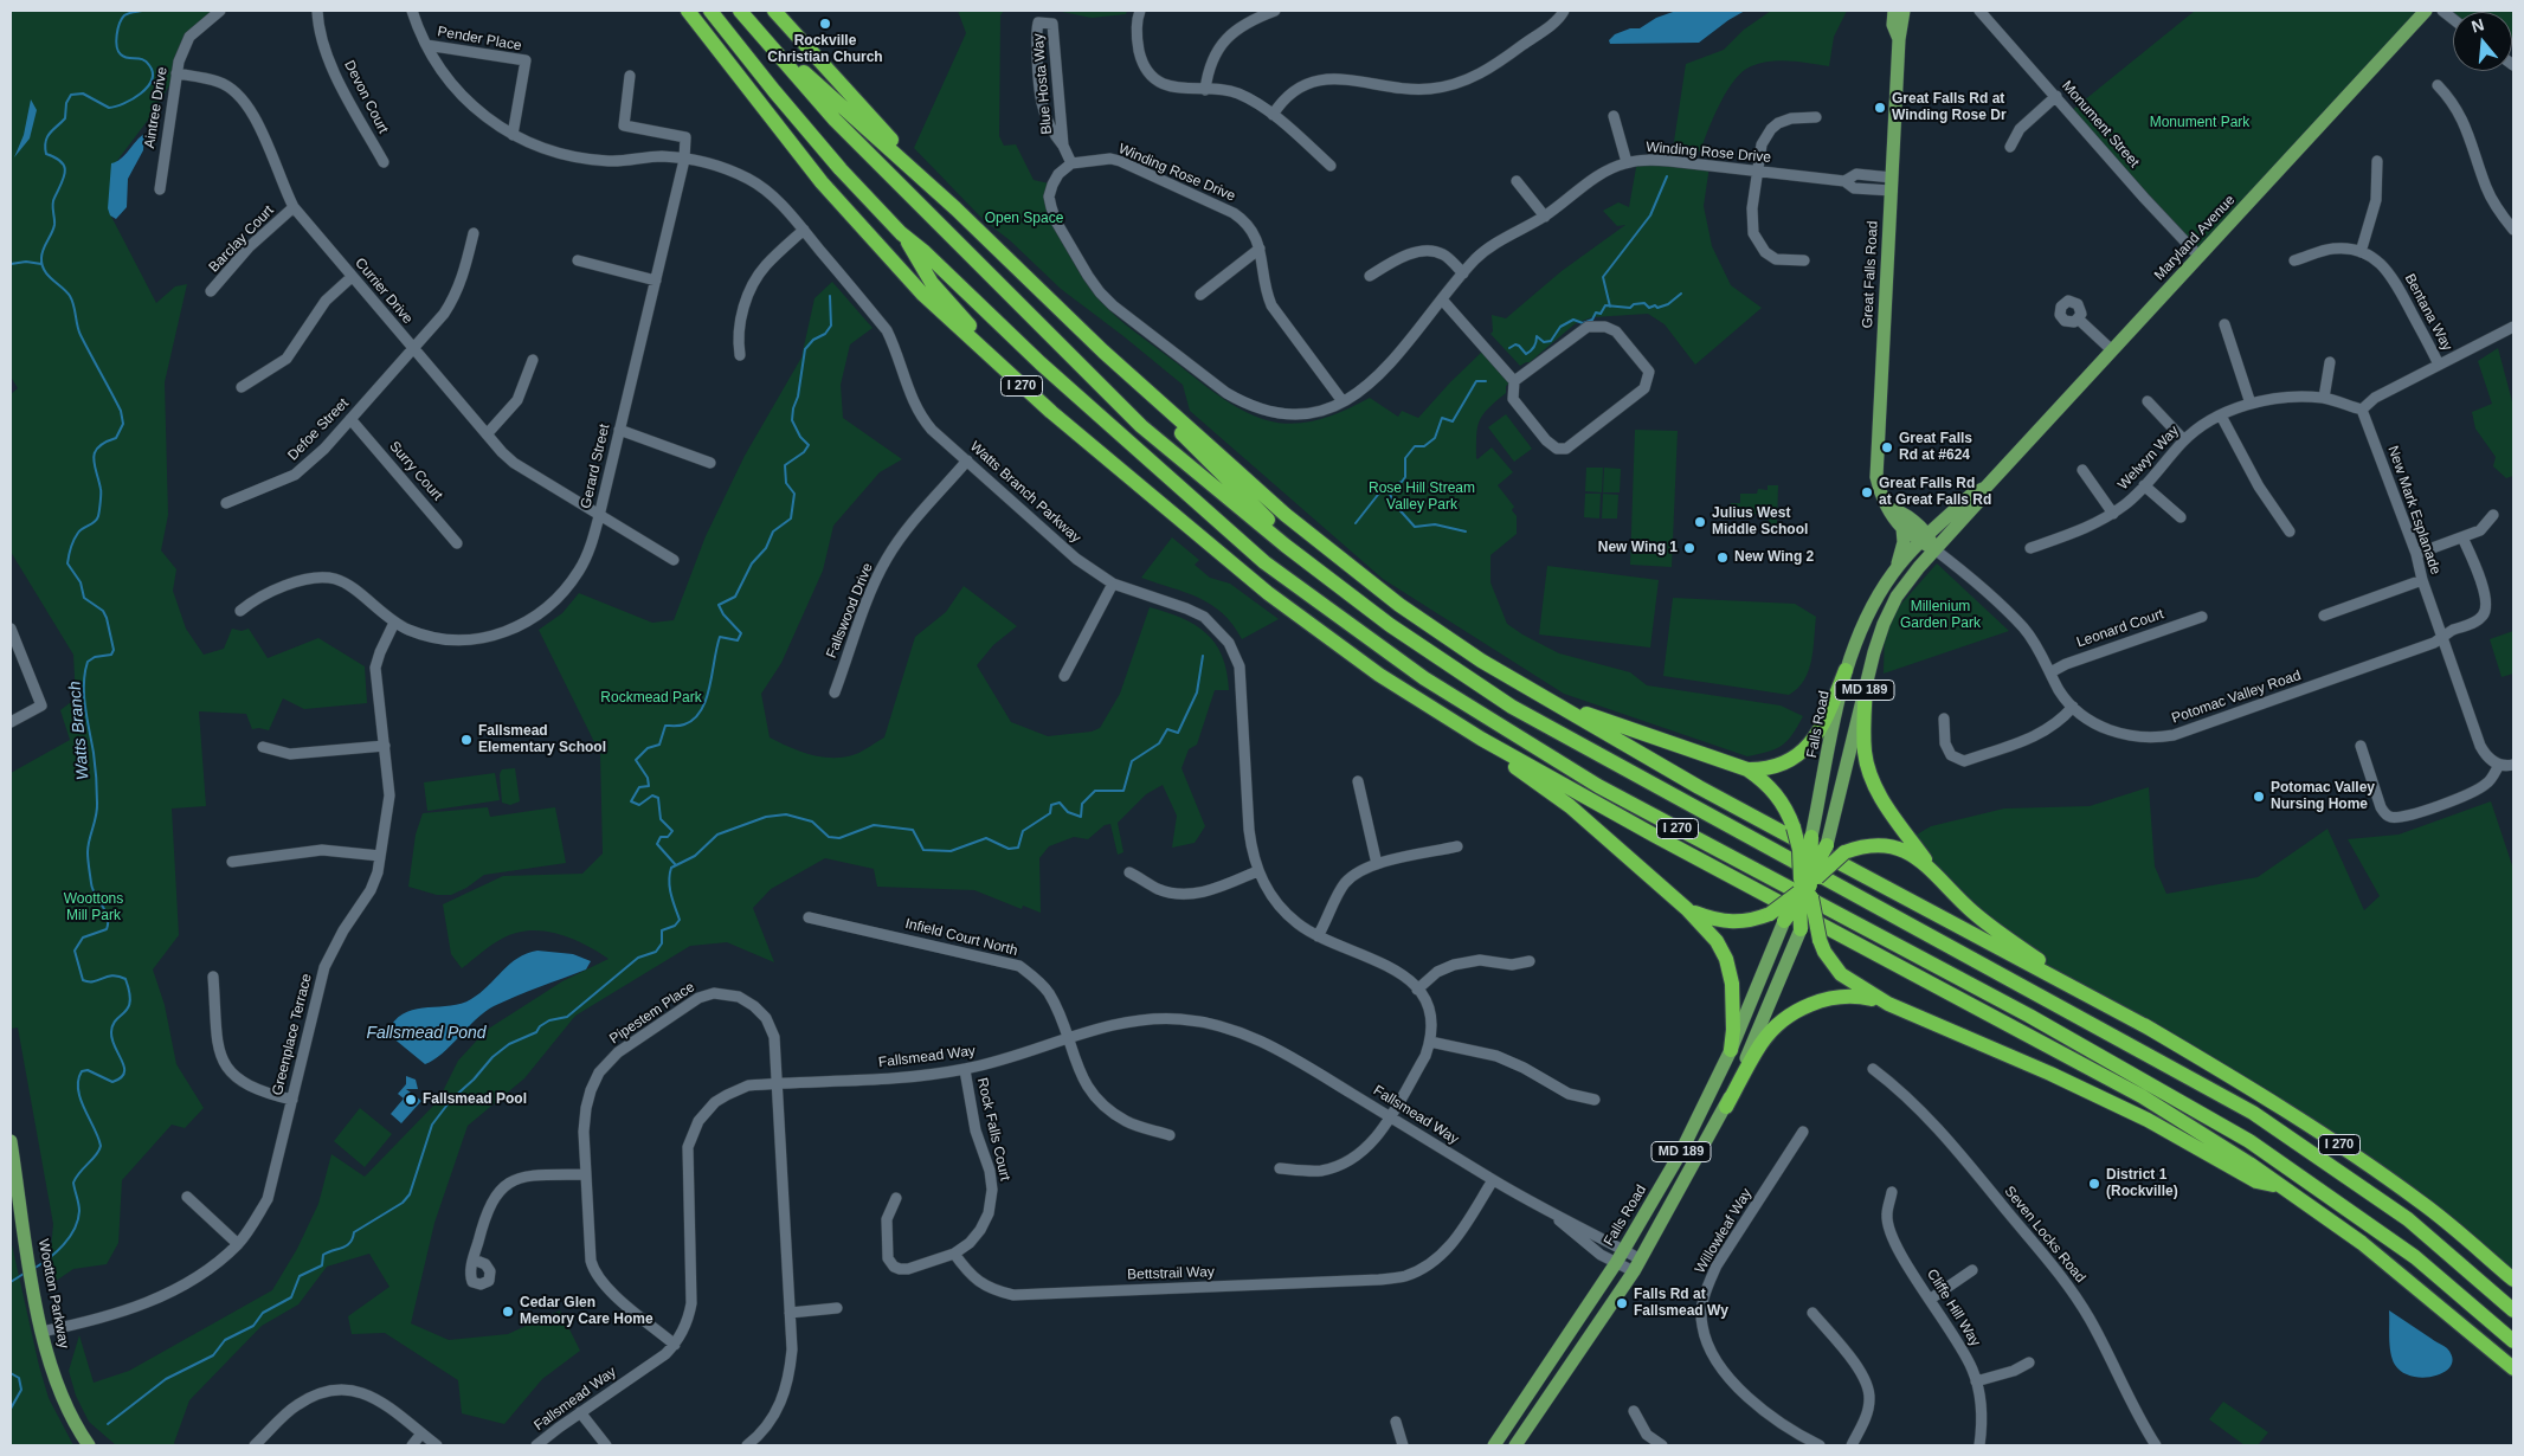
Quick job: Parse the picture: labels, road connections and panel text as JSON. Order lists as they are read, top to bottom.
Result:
{
  "streets": {
    "highway": ["I 270"],
    "main road": [
      "Maryland Avenue",
      "Great Falls Road",
      "MD 189",
      "Falls Road",
      "Wootton Parkway"
    ],
    "street": [
      "Pender Place",
      "Blue Hosta Way",
      "Devon Court",
      "Aintree Drive",
      "Monument Street",
      "Winding Rose Drive",
      "Barclay Court",
      "Currier Drive",
      "Bentana Way",
      "Defoe Street",
      "Welwyn Way",
      "Gerard Street",
      "Surry Court",
      "Watts Branch Parkway",
      "New Mark Esplanade",
      "Fallswood Drive",
      "Leonard Court",
      "Potomac Valley Road",
      "Infield Court North",
      "Pipestem Place",
      "Greenplace Terrace",
      "Fallsmead Way",
      "Rock Falls Court",
      "Willowleaf Way",
      "Seven Locks Road",
      "Bettstrail Way",
      "Cliffe Hill Way"
    ]
  },
  "crossings": [
    ["Pender Place", "Watts Branch Parkway"],
    ["Blue Hosta Way", "Winding Rose Drive"],
    ["Aintree Drive", "Currier Drive"],
    ["Monument Street", "Maryland Avenue"],
    ["Winding Rose Drive", "Great Falls Road"],
    ["Maryland Avenue", "Great Falls Road"],
    ["Maryland Avenue", "MD 189"],
    ["Maryland Avenue", "Potomac Valley Road"],
    ["Maryland Avenue", "Falls Road"],
    ["Barclay Court", "Currier Drive"],
    ["Great Falls Road", "Falls Road"],
    ["Currier Drive", "Defoe Street"],
    ["Currier Drive", "Gerard Street"],
    ["Defoe Street", "Surry Court"],
    ["Welwyn Way", "New Mark Esplanade"],
    ["Gerard Street", "Watts Branch Parkway"],
    ["Gerard Street", "Greenplace Terrace"],
    ["Watts Branch Parkway", "Fallswood Drive"],
    ["Watts Branch Parkway", "Fallsmead Way"],
    ["New Mark Esplanade", "Potomac Valley Road"],
    ["Leonard Court", "Potomac Valley Road"],
    ["MD 189", "Potomac Valley Road"],
    ["MD 189", "Fallsmead Way"],
    ["Falls Road", "Fallsmead Way"],
    ["Infield Court North", "Fallsmead Way"],
    ["Pipestem Place", "Fallsmead Way"],
    ["Greenplace Terrace", "Wootton Parkway"],
    ["Fallsmead Way", "Rock Falls Court"],
    ["Fallsmead Way", "Bettstrail Way"],
    ["Rock Falls Court", "Bettstrail Way"]
  ],
  "water": ["Watts Branch", "Fallsmead Pond"],
  "parks": [
    "Monument Park",
    "Open Space",
    "Rose Hill Stream Valley Park",
    "Millenium Garden Park",
    "Rockmead Park",
    "Woottons Mill Park"
  ],
  "places": [
    "Rockville Christian Church",
    "Great Falls Rd at Winding Rose Dr",
    "Great Falls Rd at #624",
    "Great Falls Rd at Great Falls Rd",
    "Julius West Middle School",
    "New Wing 1",
    "New Wing 2",
    "Fallsmead Elementary School",
    "Potomac Valley Nursing Home",
    "Fallsmead Pool",
    "District 1 (Rockville)",
    "Falls Rd at Fallsmead Wy",
    "Cedar Glen Memory Care Home"
  ],
  "north": "top"
}
